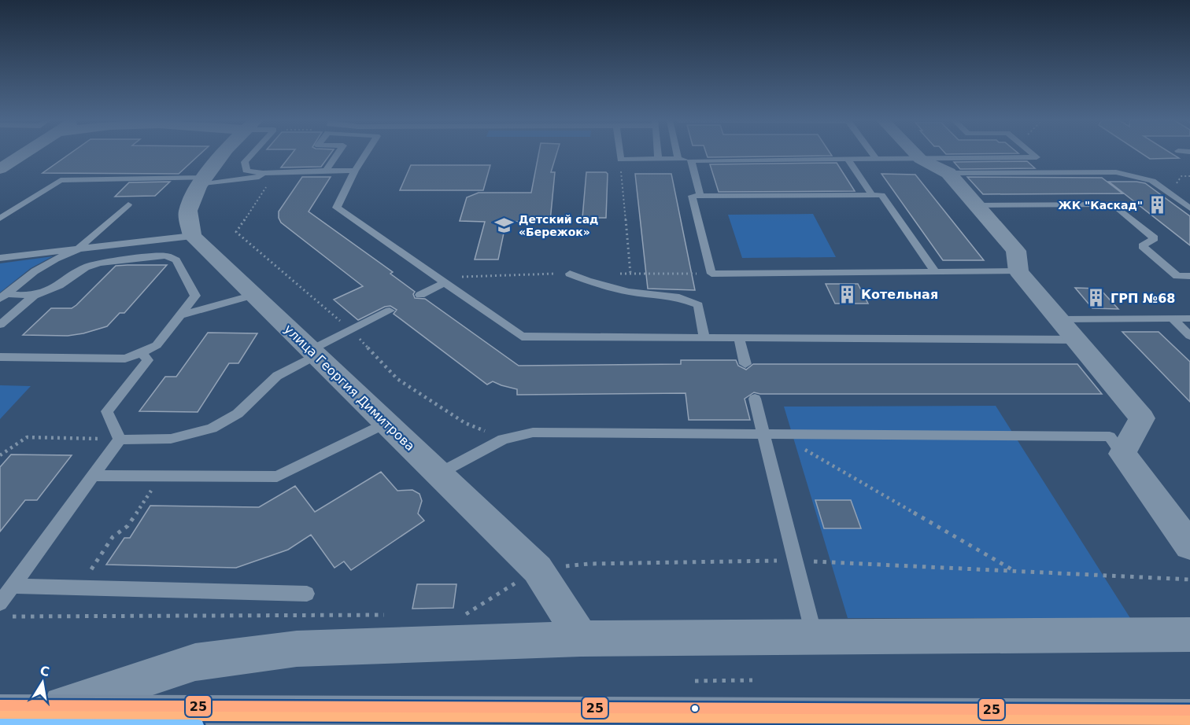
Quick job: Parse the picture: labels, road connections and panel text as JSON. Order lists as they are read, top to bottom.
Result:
{
  "streets": {
    "street": ["улица Георгия Димитрова"]
  },
  "places": {
    "building": ["ЖК \"Каскад\"", "Котельная", "ГРП №68"],
    "school or university": ["Детский сад «Бережок»"]
  },
  "lines": ["transit line 25"],
  "north": "top"
}
